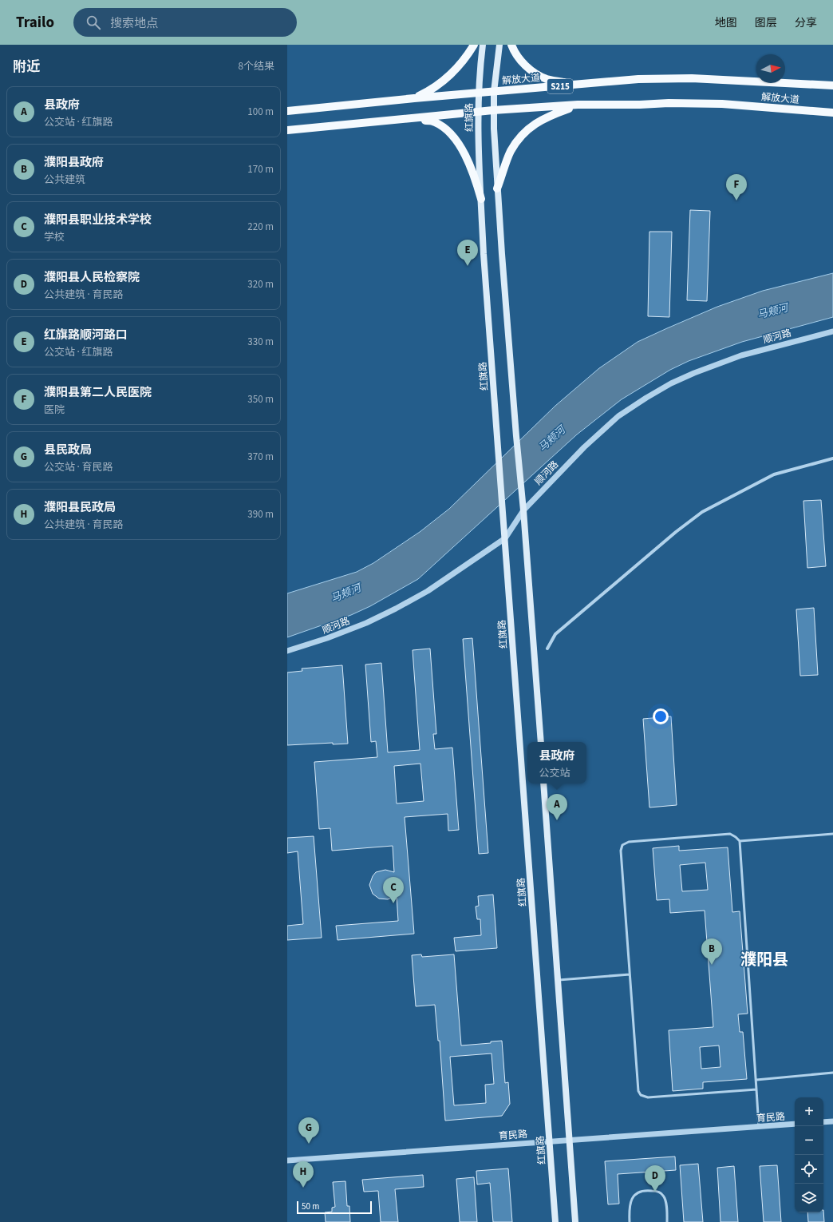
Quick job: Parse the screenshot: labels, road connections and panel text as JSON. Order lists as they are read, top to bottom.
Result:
{
  "streets": {
    "main road": ["解放大道", "S215", "红旗路"],
    "street": ["顺河路", "育民路"]
  },
  "crossings": [
    ["解放大道", "红旗路"],
    ["红旗路", "顺河路"],
    ["红旗路", "育民路"]
  ],
  "districts": ["濮阳县"],
  "water": ["马颊河"],
  "scale_bar": "50 m",
  "north": "right",
  "page": {
    "header": "Trailo",
    "search": "搜索地点",
    "nav": ["地图", "图层", "分享"],
    "heading": ["附近", "8个结果"],
    "list": [
      {
        "mark": "A",
        "name": "县政府",
        "note": "公交站 · 红旗路",
        "value": "100 m"
      },
      {
        "mark": "B",
        "name": "濮阳县政府",
        "note": "公共建筑",
        "value": "170 m"
      },
      {
        "mark": "C",
        "name": "濮阳县职业技术学校",
        "note": "学校",
        "value": "220 m"
      },
      {
        "mark": "D",
        "name": "濮阳县人民检察院",
        "note": "公共建筑 · 育民路",
        "value": "320 m"
      },
      {
        "mark": "E",
        "name": "红旗路顺河路口",
        "note": "公交站 · 红旗路",
        "value": "330 m"
      },
      {
        "mark": "F",
        "name": "濮阳县第二人民医院",
        "note": "医院",
        "value": "350 m"
      },
      {
        "mark": "G",
        "name": "县民政局",
        "note": "公交站 · 育民路",
        "value": "370 m"
      },
      {
        "mark": "H",
        "name": "濮阳县民政局",
        "note": "公共建筑 · 育民路",
        "value": "390 m"
      }
    ],
    "pins": [
      "F",
      "E",
      "A",
      "C",
      "B",
      "G",
      "H",
      "D"
    ],
    "popup": ["县政府", "公交站"],
    "map_buttons": ["+", "−"],
    "scale": "50 m"
  }
}
